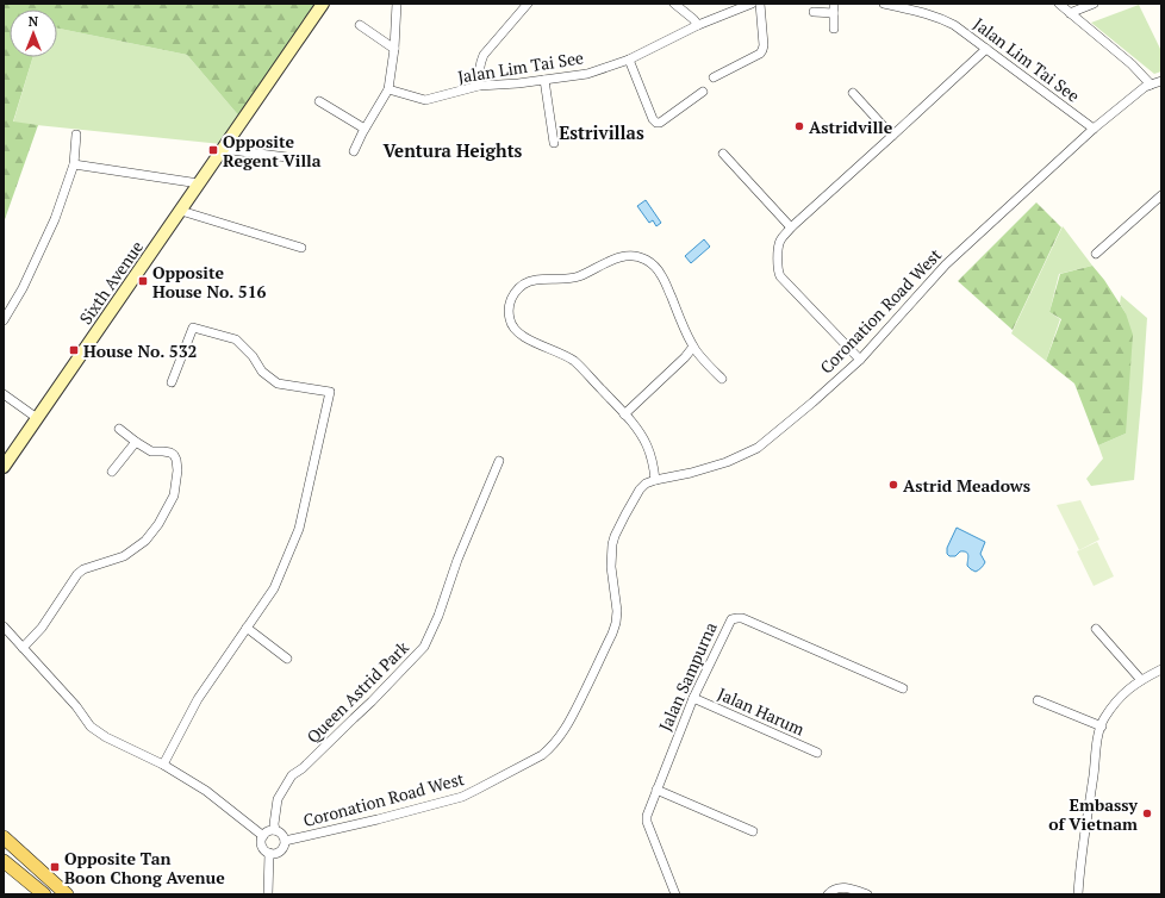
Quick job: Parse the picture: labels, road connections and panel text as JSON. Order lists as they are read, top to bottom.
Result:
{
  "streets": {
    "main road": ["Sixth Avenue"],
    "street": [
      "Jalan Lim Tai See",
      "Coronation Road West",
      "Jalan Sampurna",
      "Queen Astrid Park",
      "Jalan Harum"
    ]
  },
  "crossings": [
    ["Jalan Lim Tai See", "Coronation Road West"],
    ["Coronation Road West", "Queen Astrid Park"],
    ["Jalan Sampurna", "Jalan Harum"]
  ],
  "districts": ["Estrivillas", "Ventura Heights"],
  "places": {
    "other": ["Astridville", "Astrid Meadows", "Embassy of Vietnam"],
    "transit": [
      "Opposite Regent Villa",
      "Opposite House No. 516",
      "House No. 532",
      "Opposite Tan Boon Chong Avenue"
    ]
  },
  "north": "top"
}
